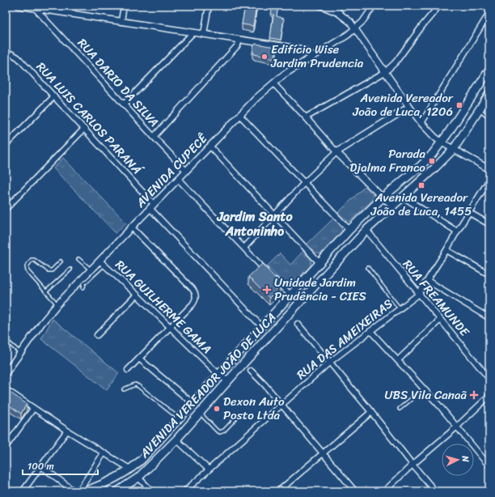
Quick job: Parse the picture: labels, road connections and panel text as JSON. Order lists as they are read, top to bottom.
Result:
{
  "streets": {
    "main road": ["AVENIDA VEREADOR JOÃO DE LUCA"],
    "street": [
      "RUA DARIO DA SILVA",
      "RUA LUIS CARLOS PARANÁ",
      "AVENIDA CUPECÊ",
      "RUA FREAMUNDE",
      "RUA GUILHERME GAMA",
      "RUA DAS AMEIXEIRAS"
    ]
  },
  "crossings": [
    ["RUA DARIO DA SILVA", "AVENIDA CUPECÊ"],
    ["RUA LUIS CARLOS PARANÁ", "AVENIDA CUPECÊ"],
    ["RUA LUIS CARLOS PARANÁ", "AVENIDA VEREADOR JOÃO DE LUCA"],
    ["AVENIDA CUPECÊ", "RUA GUILHERME GAMA"],
    ["RUA FREAMUNDE", "RUA DAS AMEIXEIRAS"],
    ["RUA FREAMUNDE", "AVENIDA VEREADOR JOÃO DE LUCA"],
    ["RUA GUILHERME GAMA", "AVENIDA VEREADOR JOÃO DE LUCA"]
  ],
  "districts": ["Jardim Santo Antoninho"],
  "places": {
    "other": ["Edifício Wise Jardim Prudencia", "Dexon Auto Posto Ltda"],
    "transit": ["Avenida Vereador João de Luca, 1206", "Parada Djalma Franco", "Avenida Vereador João de Luca, 1455"],
    "health": ["Unidade Jardim Prudência - CIES", "UBS Vila Canaã"]
  },
  "scale_bar": "100 m",
  "north": "right"
}
